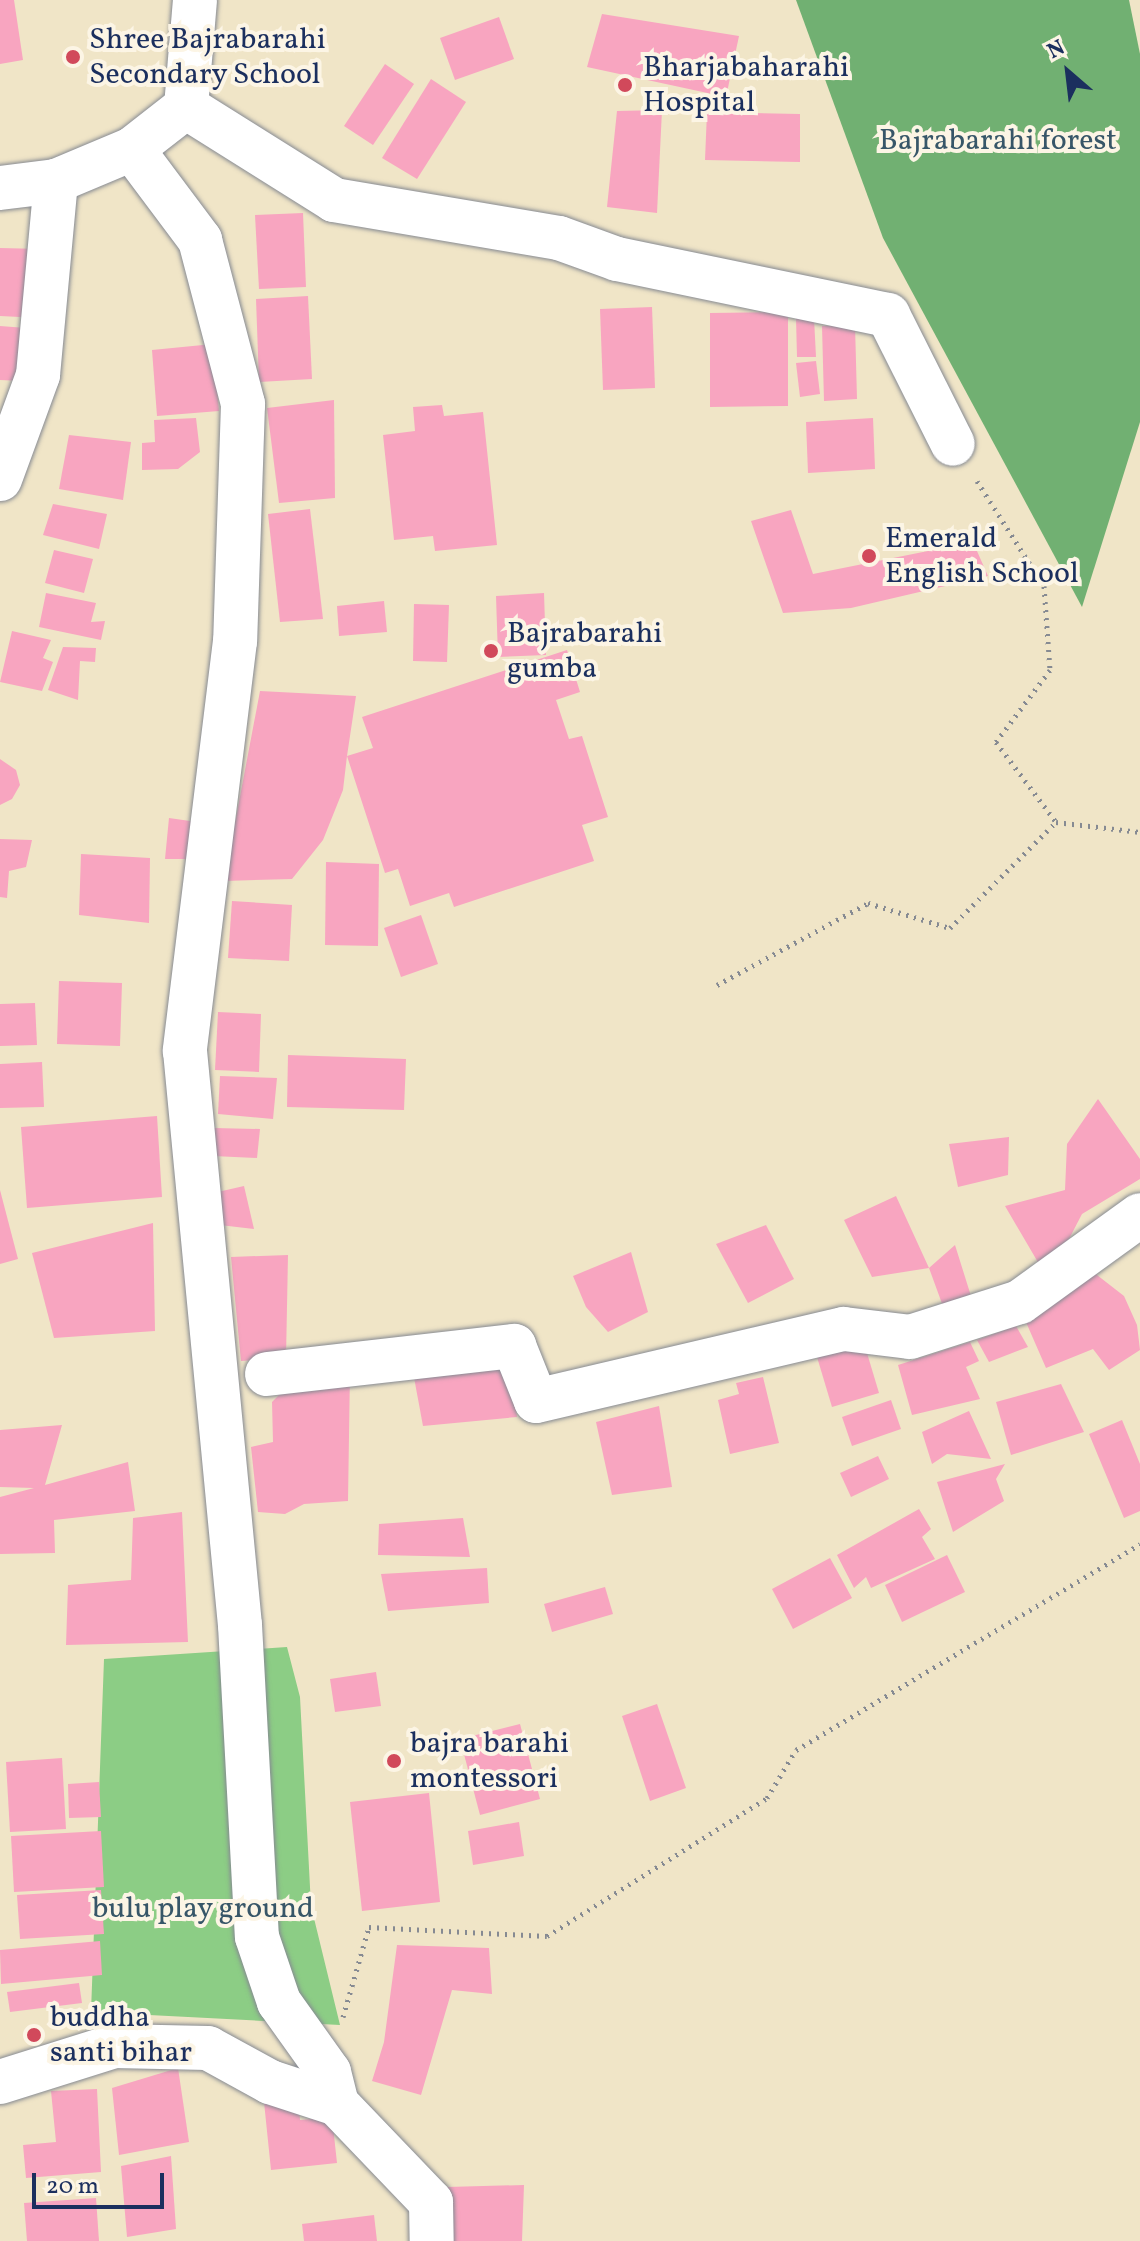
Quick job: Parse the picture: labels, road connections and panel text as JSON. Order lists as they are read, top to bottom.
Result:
{
  "parks": ["Bajrabarahi forest", "bulu play ground"],
  "places": [
    "Shree Bajrabarahi Secondary School",
    "Bharjabaharahi Hospital",
    "Emerald English School",
    "Bajrabarahi gumba",
    "bajra barahi montessori",
    "buddha santi bihar"
  ],
  "scale_bar": "20 m",
  "north": "top left"
}
